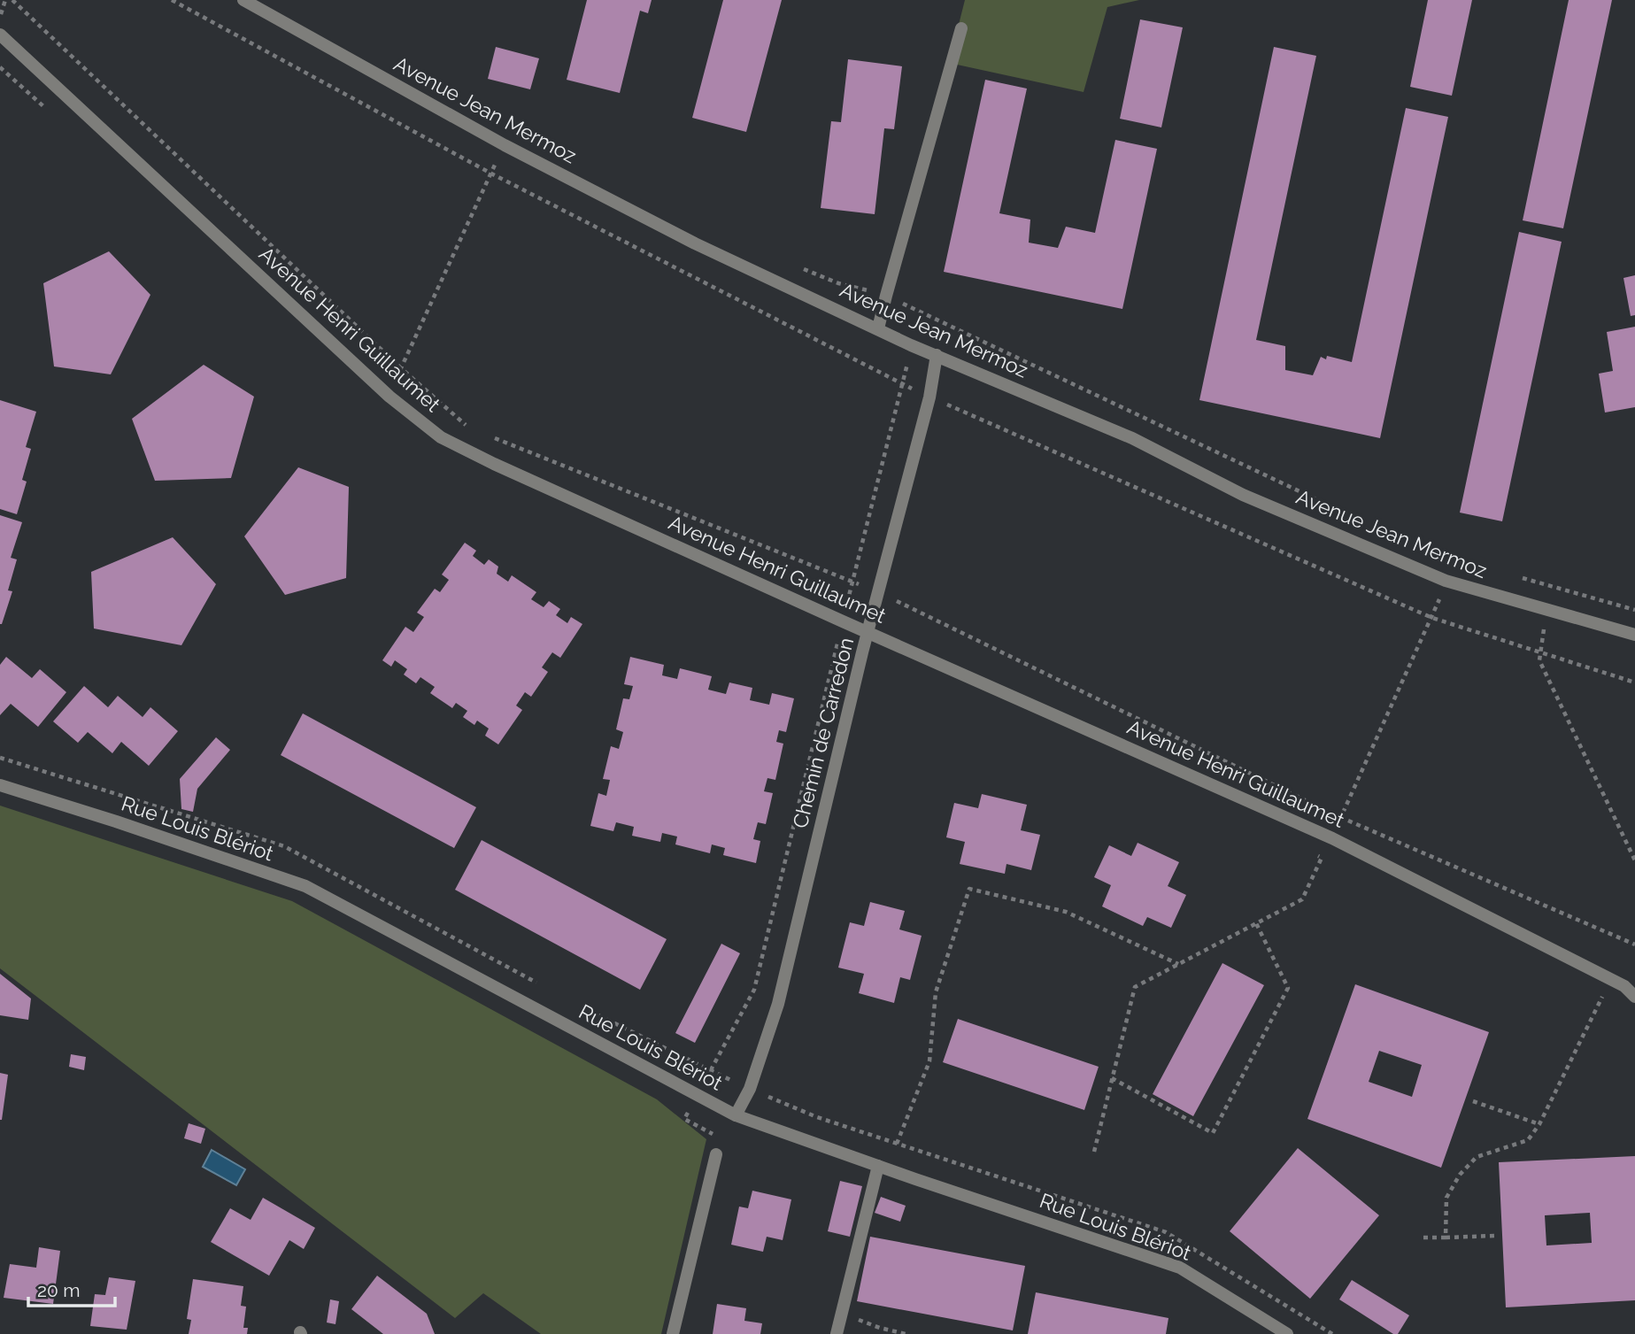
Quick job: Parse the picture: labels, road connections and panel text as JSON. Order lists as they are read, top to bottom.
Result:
{
  "streets": {
    "street": [
      "Avenue Jean Mermoz",
      "Avenue Henri Guillaumet",
      "Chemin de Carredon",
      "Rue Louis Blériot"
    ]
  },
  "crossings": [
    ["Avenue Jean Mermoz", "Chemin de Carredon"],
    ["Avenue Henri Guillaumet", "Chemin de Carredon"],
    ["Chemin de Carredon", "Rue Louis Blériot"]
  ],
  "scale_bar": "20 m"
}
